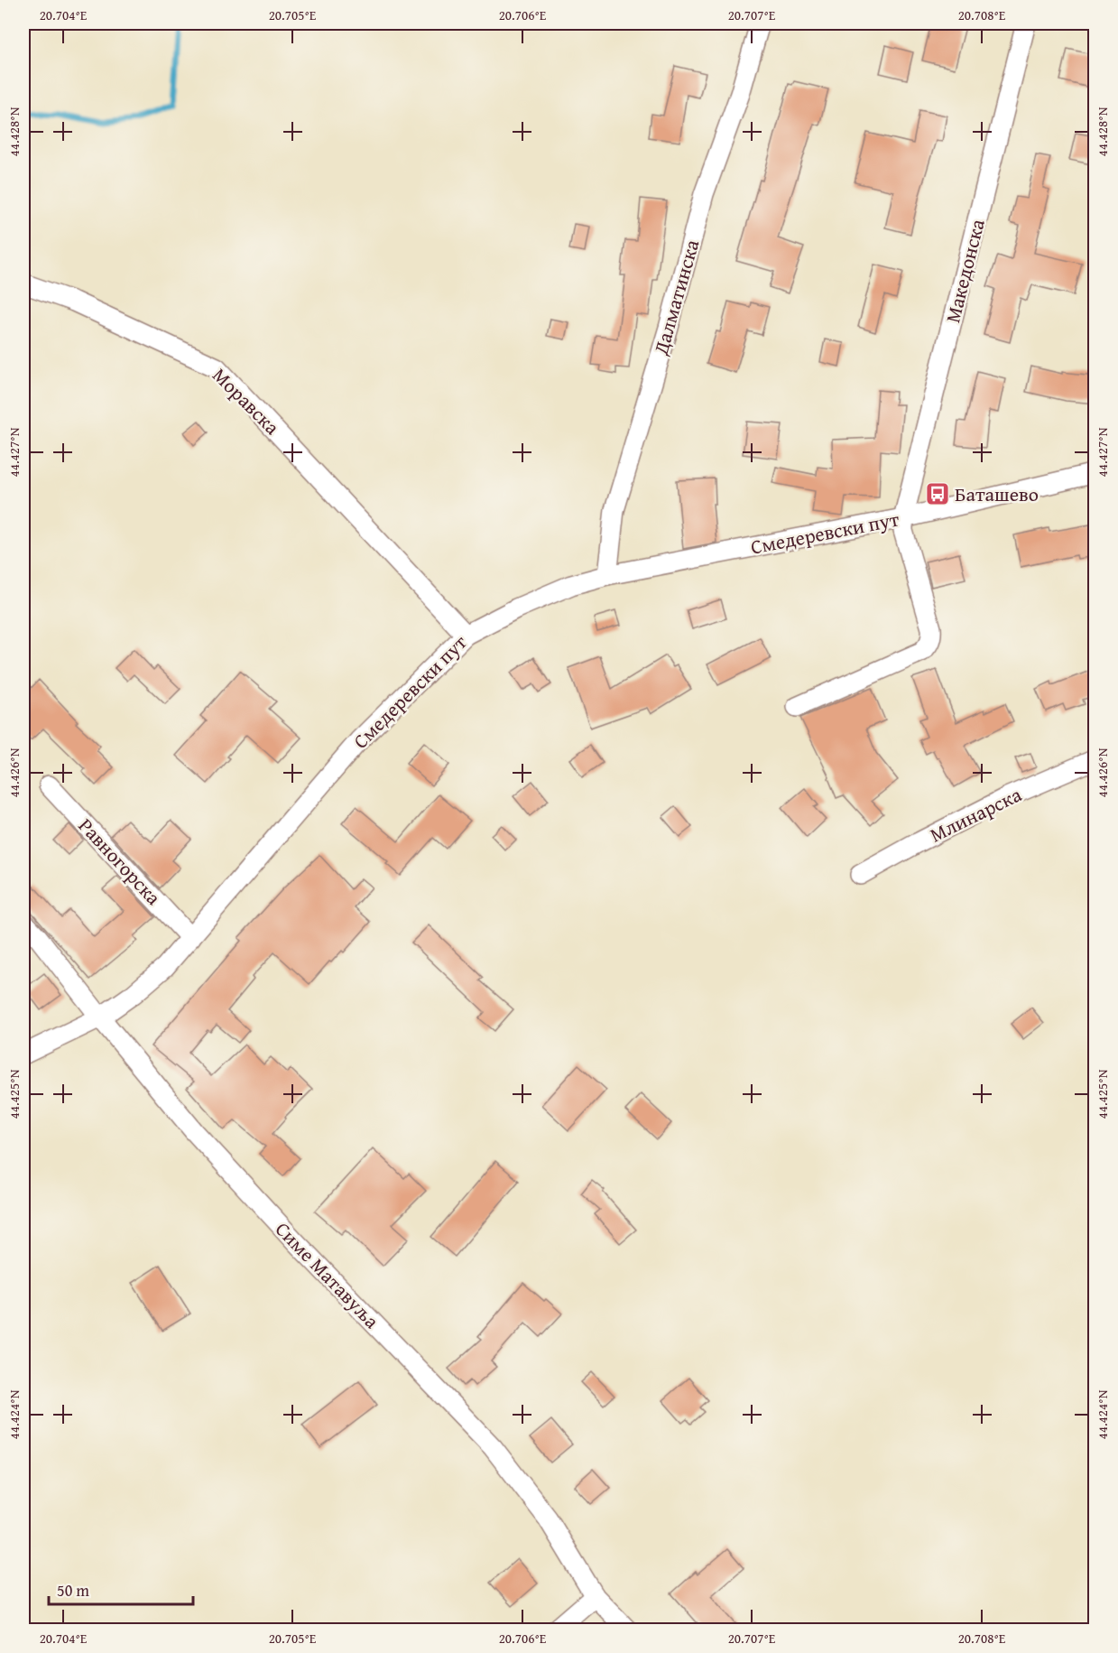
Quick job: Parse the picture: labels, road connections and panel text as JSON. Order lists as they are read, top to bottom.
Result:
{
  "streets": {
    "street": [
      "Македонска",
      "Далматинска",
      "Моравска",
      "Смедеревски пут",
      "Млинарска",
      "Равногорска",
      "Симе Матавуља"
    ]
  },
  "crossings": [
    ["Македонска", "Смедеревски пут"],
    ["Далматинска", "Смедеревски пут"],
    ["Моравска", "Смедеревски пут"],
    ["Смедеревски пут", "Равногорска"],
    ["Смедеревски пут", "Симе Матавуља"]
  ],
  "places": {
    "bus stop": ["Баташево"]
  },
  "scale_bar": "50 m",
  "coordinates": [
    "20.704°E",
    "20.705°E",
    "20.706°E",
    "20.707°E",
    "20.708°E",
    "44.428°N",
    "44.427°N",
    "44.426°N",
    "44.425°N",
    "44.424°N"
  ]
}
